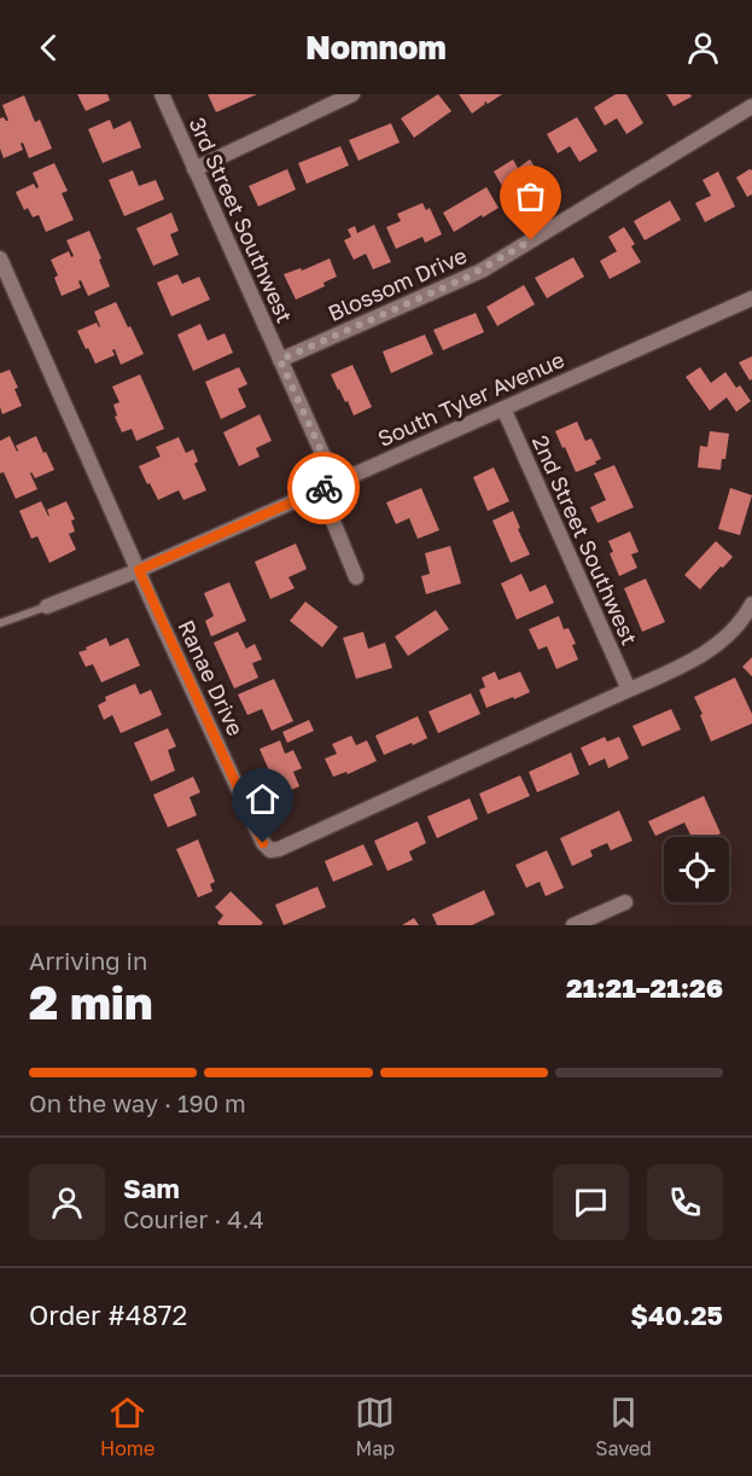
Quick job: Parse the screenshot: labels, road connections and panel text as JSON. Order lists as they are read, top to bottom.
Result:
{
  "streets": {
    "street": [
      "3rd Street Southwest",
      "Blossom Drive",
      "South Tyler Avenue",
      "2nd Street Southwest",
      "Ranae Drive"
    ]
  },
  "crossings": [
    ["3rd Street Southwest", "Blossom Drive"],
    ["3rd Street Southwest", "South Tyler Avenue"],
    ["South Tyler Avenue", "2nd Street Southwest"],
    ["South Tyler Avenue", "Ranae Drive"],
    ["2nd Street Southwest", "Ranae Drive"]
  ],
  "page": {
    "header": "Nomnom",
    "heading": ["2 min", "Arriving in", "21:21–21:26"],
    "panel": [
      "Sam",
      "Courier · 4.4",
      "Order #4872",
      "$40.25"
    ],
    "bar": "On the way · 190 m",
    "tabs": ["Home", "Map", "Saved"]
  }
}
